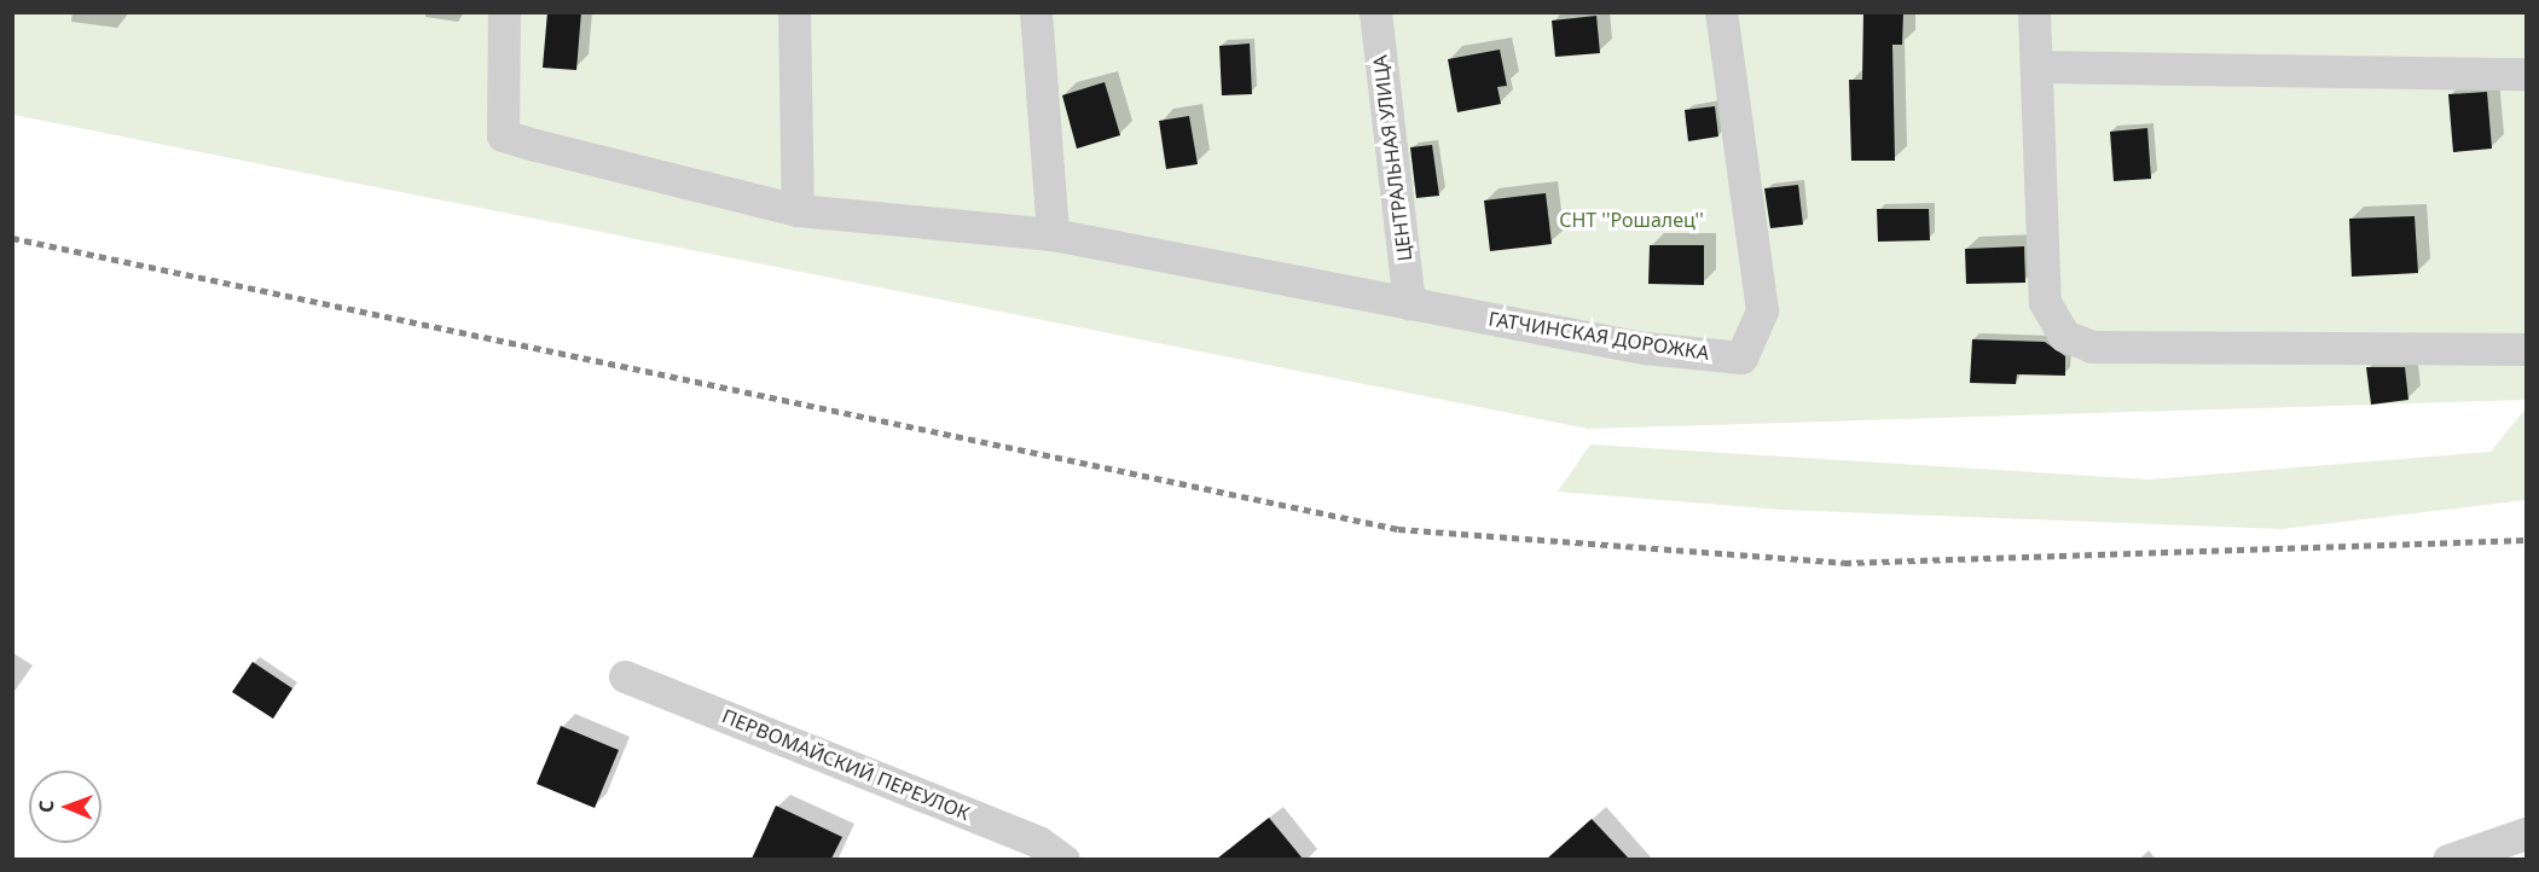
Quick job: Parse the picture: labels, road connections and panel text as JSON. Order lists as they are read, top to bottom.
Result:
{
  "streets": {
    "street": ["ЦЕНТРАЛЬНАЯ УЛИЦА", "ГАТЧИНСКАЯ ДОРОЖКА", "ПЕРВОМАЙСКИЙ ПЕРЕУЛОК"]
  },
  "crossings": [
    ["ЦЕНТРАЛЬНАЯ УЛИЦА", "ГАТЧИНСКАЯ ДОРОЖКА"]
  ],
  "parks": ["СНТ ''Рошалец''"],
  "north": "left"
}
